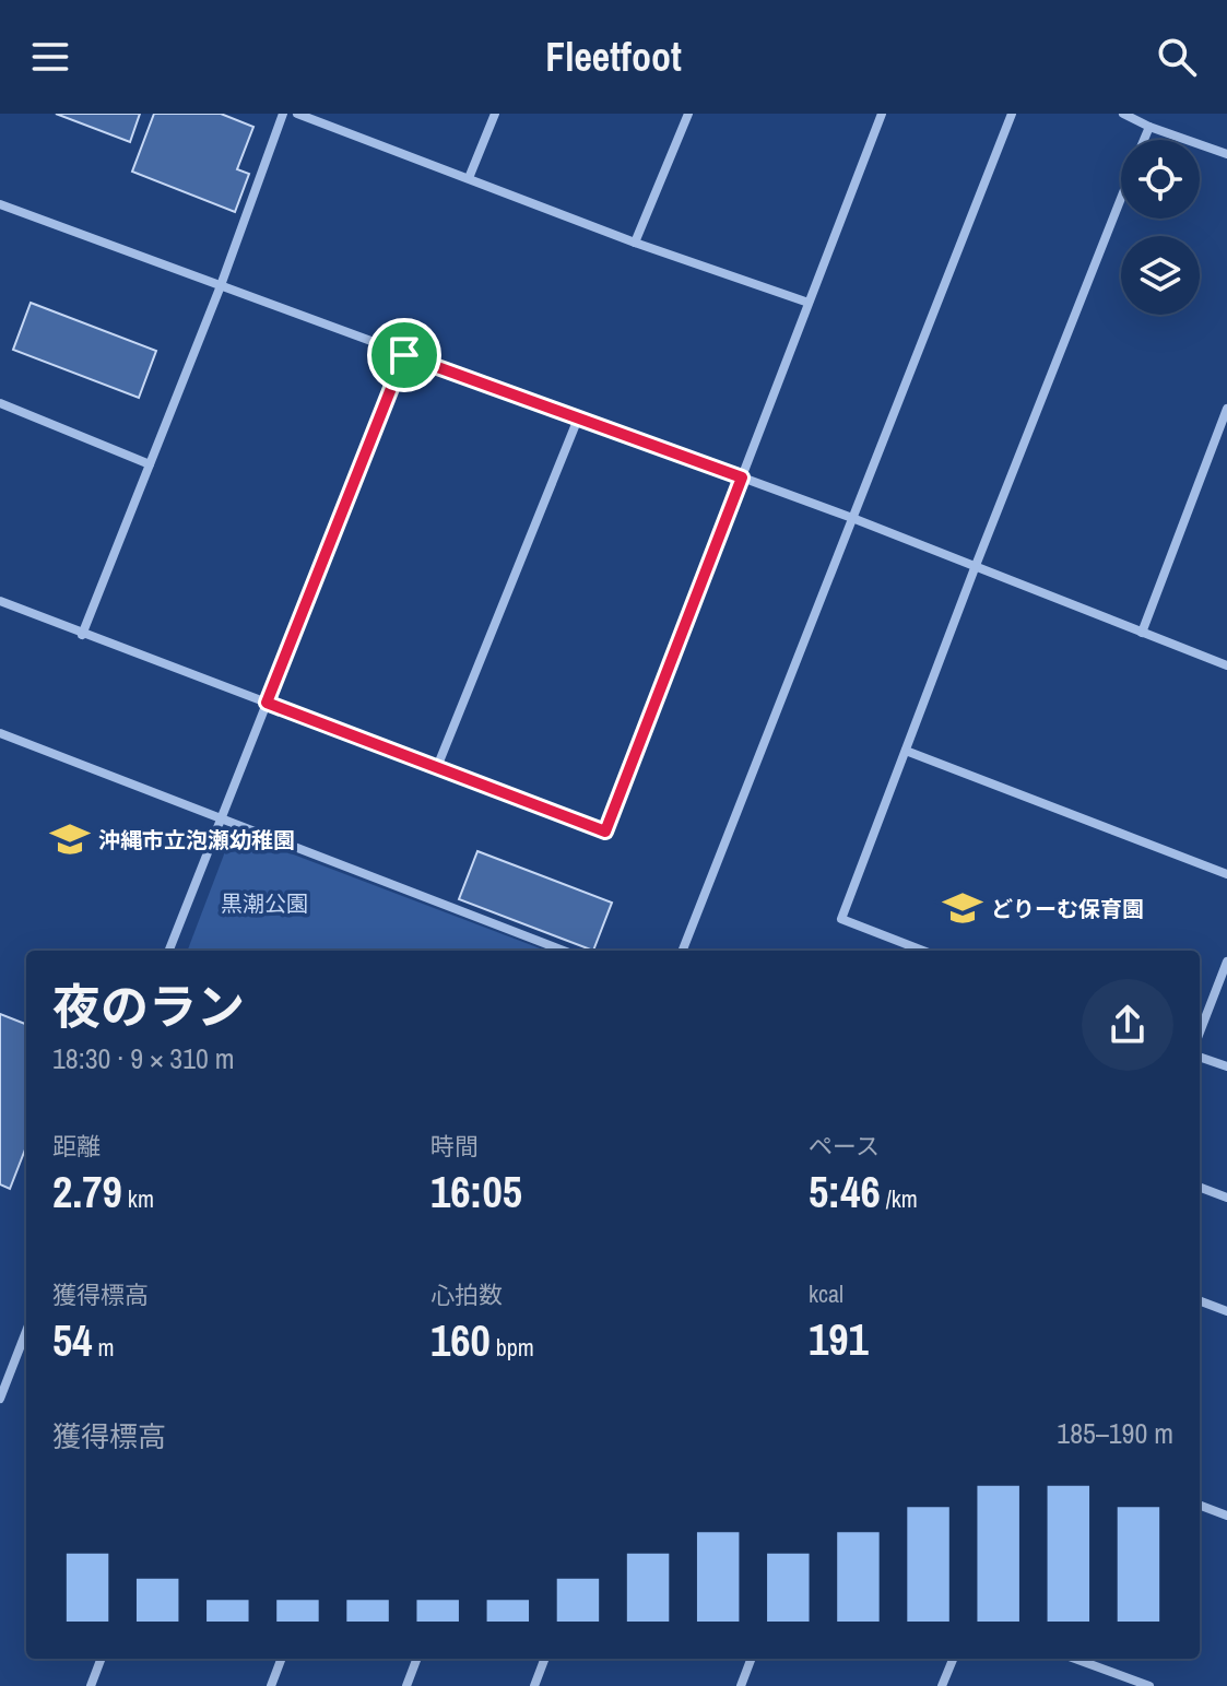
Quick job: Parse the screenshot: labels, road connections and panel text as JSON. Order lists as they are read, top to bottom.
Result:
{
  "parks": ["黒潮公園"],
  "places": {
    "school or university": ["沖縄市立泡瀬幼稚園", "どりーむ保育園"]
  },
  "page": {
    "header": "Fleetfoot",
    "heading": ["夜のラン", "18:30 · 9 × 310 m"],
    "stats": [
      ["距離", "2.79 km"],
      ["時間", "16:05"],
      ["ペース", "5:46 /km"],
      ["獲得標高", "54 m"],
      ["心拍数", "160 bpm"],
      ["kcal", "191"]
    ],
    "chart": ["獲得標高", "185–190 m"]
  }
}
